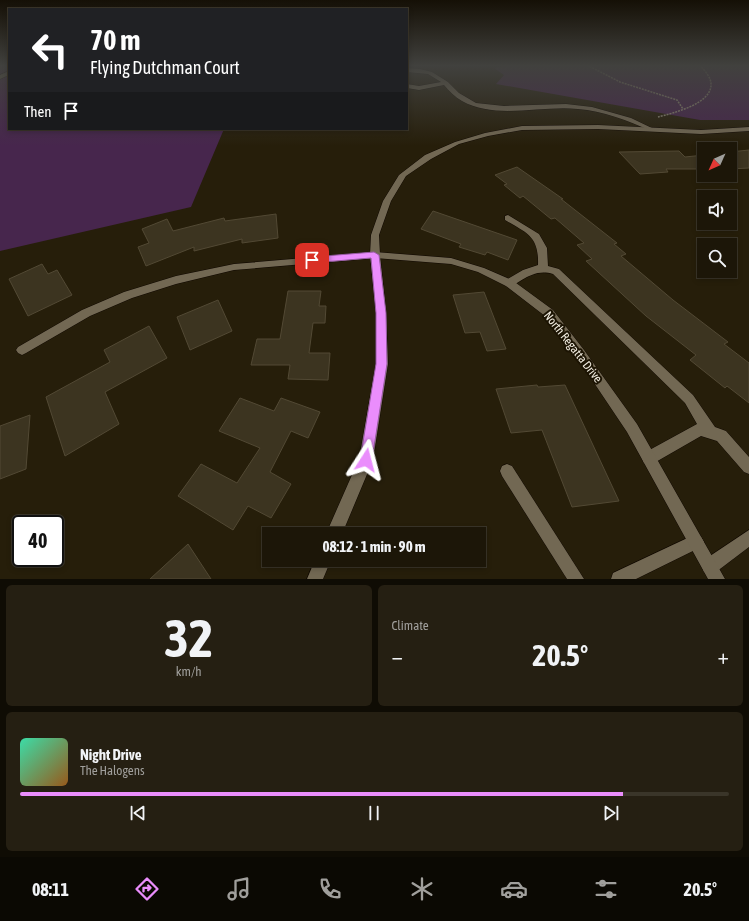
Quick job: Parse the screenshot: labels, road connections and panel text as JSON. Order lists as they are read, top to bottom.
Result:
{
  "streets": {
    "street": ["North Regatta Drive"]
  },
  "north": "bottom left",
  "page": {
    "turn": ["70 m", "Flying Dutchman Court"],
    "then": "Then",
    "limit": "40",
    "trip": "08:12 · 1 min · 90 m",
    "tile": [
      ["32", "km/h"],
      "Climate"
    ],
    "heat": ["−", "20.5°", "+"],
    "song": ["Night Drive", "The Halogens"],
    "tabs": ["08:11", "20.5°"]
  }
}
